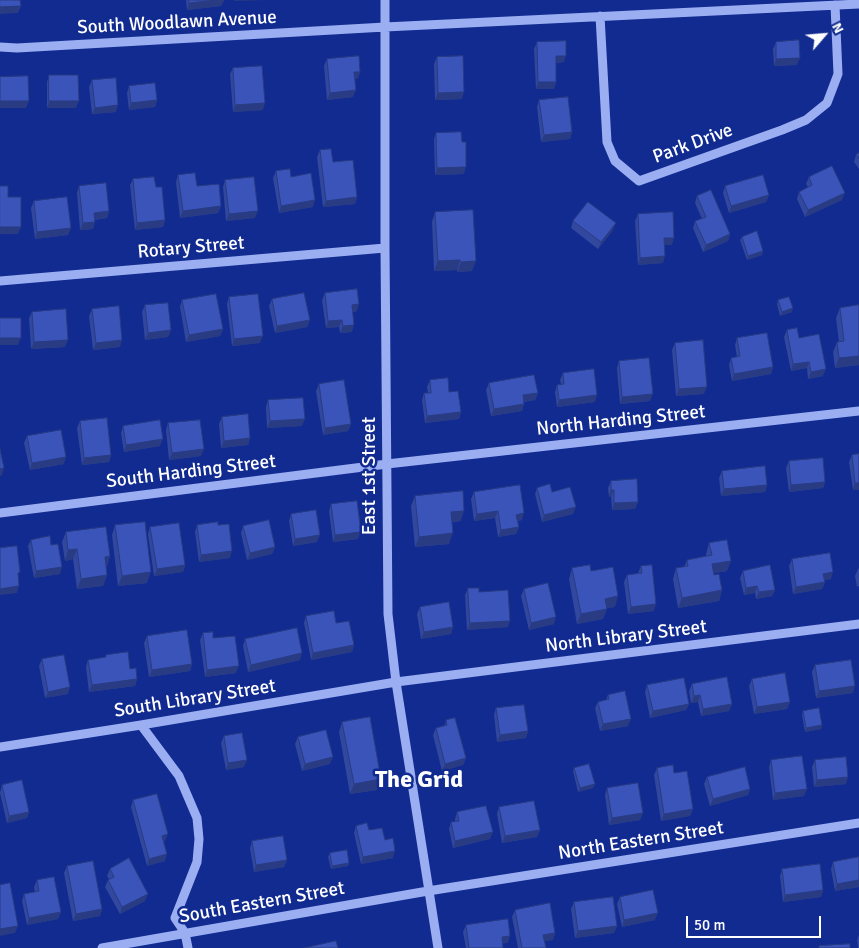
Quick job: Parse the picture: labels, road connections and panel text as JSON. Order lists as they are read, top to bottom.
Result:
{
  "streets": {
    "street": [
      "South Woodlawn Avenue",
      "Park Drive",
      "Rotary Street",
      "North Harding Street",
      "South Harding Street",
      "East 1st Street",
      "North Library Street",
      "South Library Street",
      "North Eastern Street",
      "South Eastern Street"
    ]
  },
  "crossings": [
    ["South Woodlawn Avenue", "Park Drive"],
    ["South Woodlawn Avenue", "East 1st Street"],
    ["Rotary Street", "East 1st Street"],
    ["North Harding Street", "South Harding Street"],
    ["North Harding Street", "East 1st Street"],
    ["South Harding Street", "East 1st Street"],
    ["East 1st Street", "North Library Street"],
    ["East 1st Street", "South Library Street"],
    ["East 1st Street", "North Eastern Street"],
    ["East 1st Street", "South Eastern Street"],
    ["North Library Street", "South Library Street"],
    ["North Eastern Street", "South Eastern Street"]
  ],
  "districts": ["The Grid"],
  "scale_bar": "50 m",
  "north": "top right"
}
